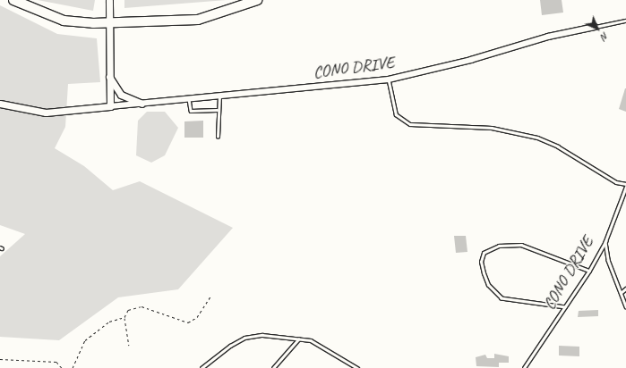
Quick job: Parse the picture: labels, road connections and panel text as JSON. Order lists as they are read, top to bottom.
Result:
{
  "streets": {
    "street": ["CONO DRIVE"]
  },
  "north": "bottom right"
}
